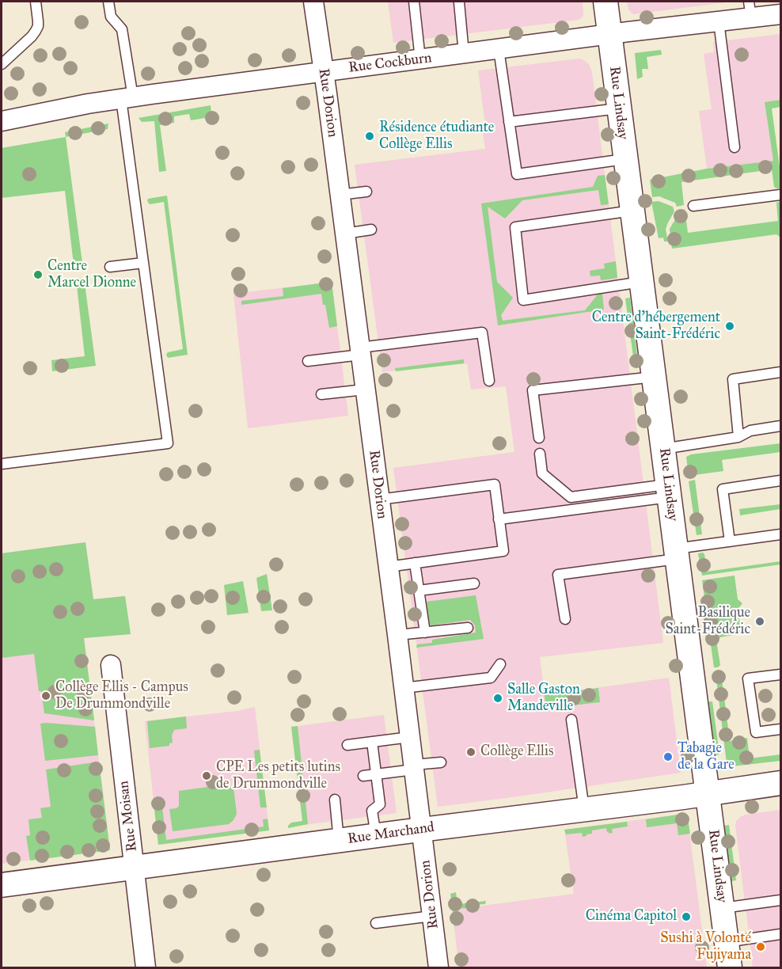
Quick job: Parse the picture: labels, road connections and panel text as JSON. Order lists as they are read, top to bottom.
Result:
{
  "streets": {
    "street": [
      "Rue Cockburn",
      "Rue Dorion",
      "Rue Lindsay",
      "Rue Moisan",
      "Rue Marchand"
    ]
  },
  "crossings": [
    ["Rue Cockburn", "Rue Dorion"],
    ["Rue Cockburn", "Rue Lindsay"],
    ["Rue Dorion", "Rue Marchand"],
    ["Rue Lindsay", "Rue Marchand"],
    ["Rue Moisan", "Rue Marchand"]
  ],
  "places": [
    "Résidence étudiante Collège Ellis",
    "Centre Marcel Dionne",
    "Centre d'hébergement Saint-Frédéric",
    "Basilique Saint-Frédéric",
    "Collège Ellis - Campus De Drummondville",
    "Salle Gaston Mandeville",
    "Collège Ellis",
    "Tabagie de la Gare",
    "CPE Les petits lutins de Drummondville",
    "Cinéma Capitol",
    "Sushi à Volonté Fujiyama"
  ]
}
